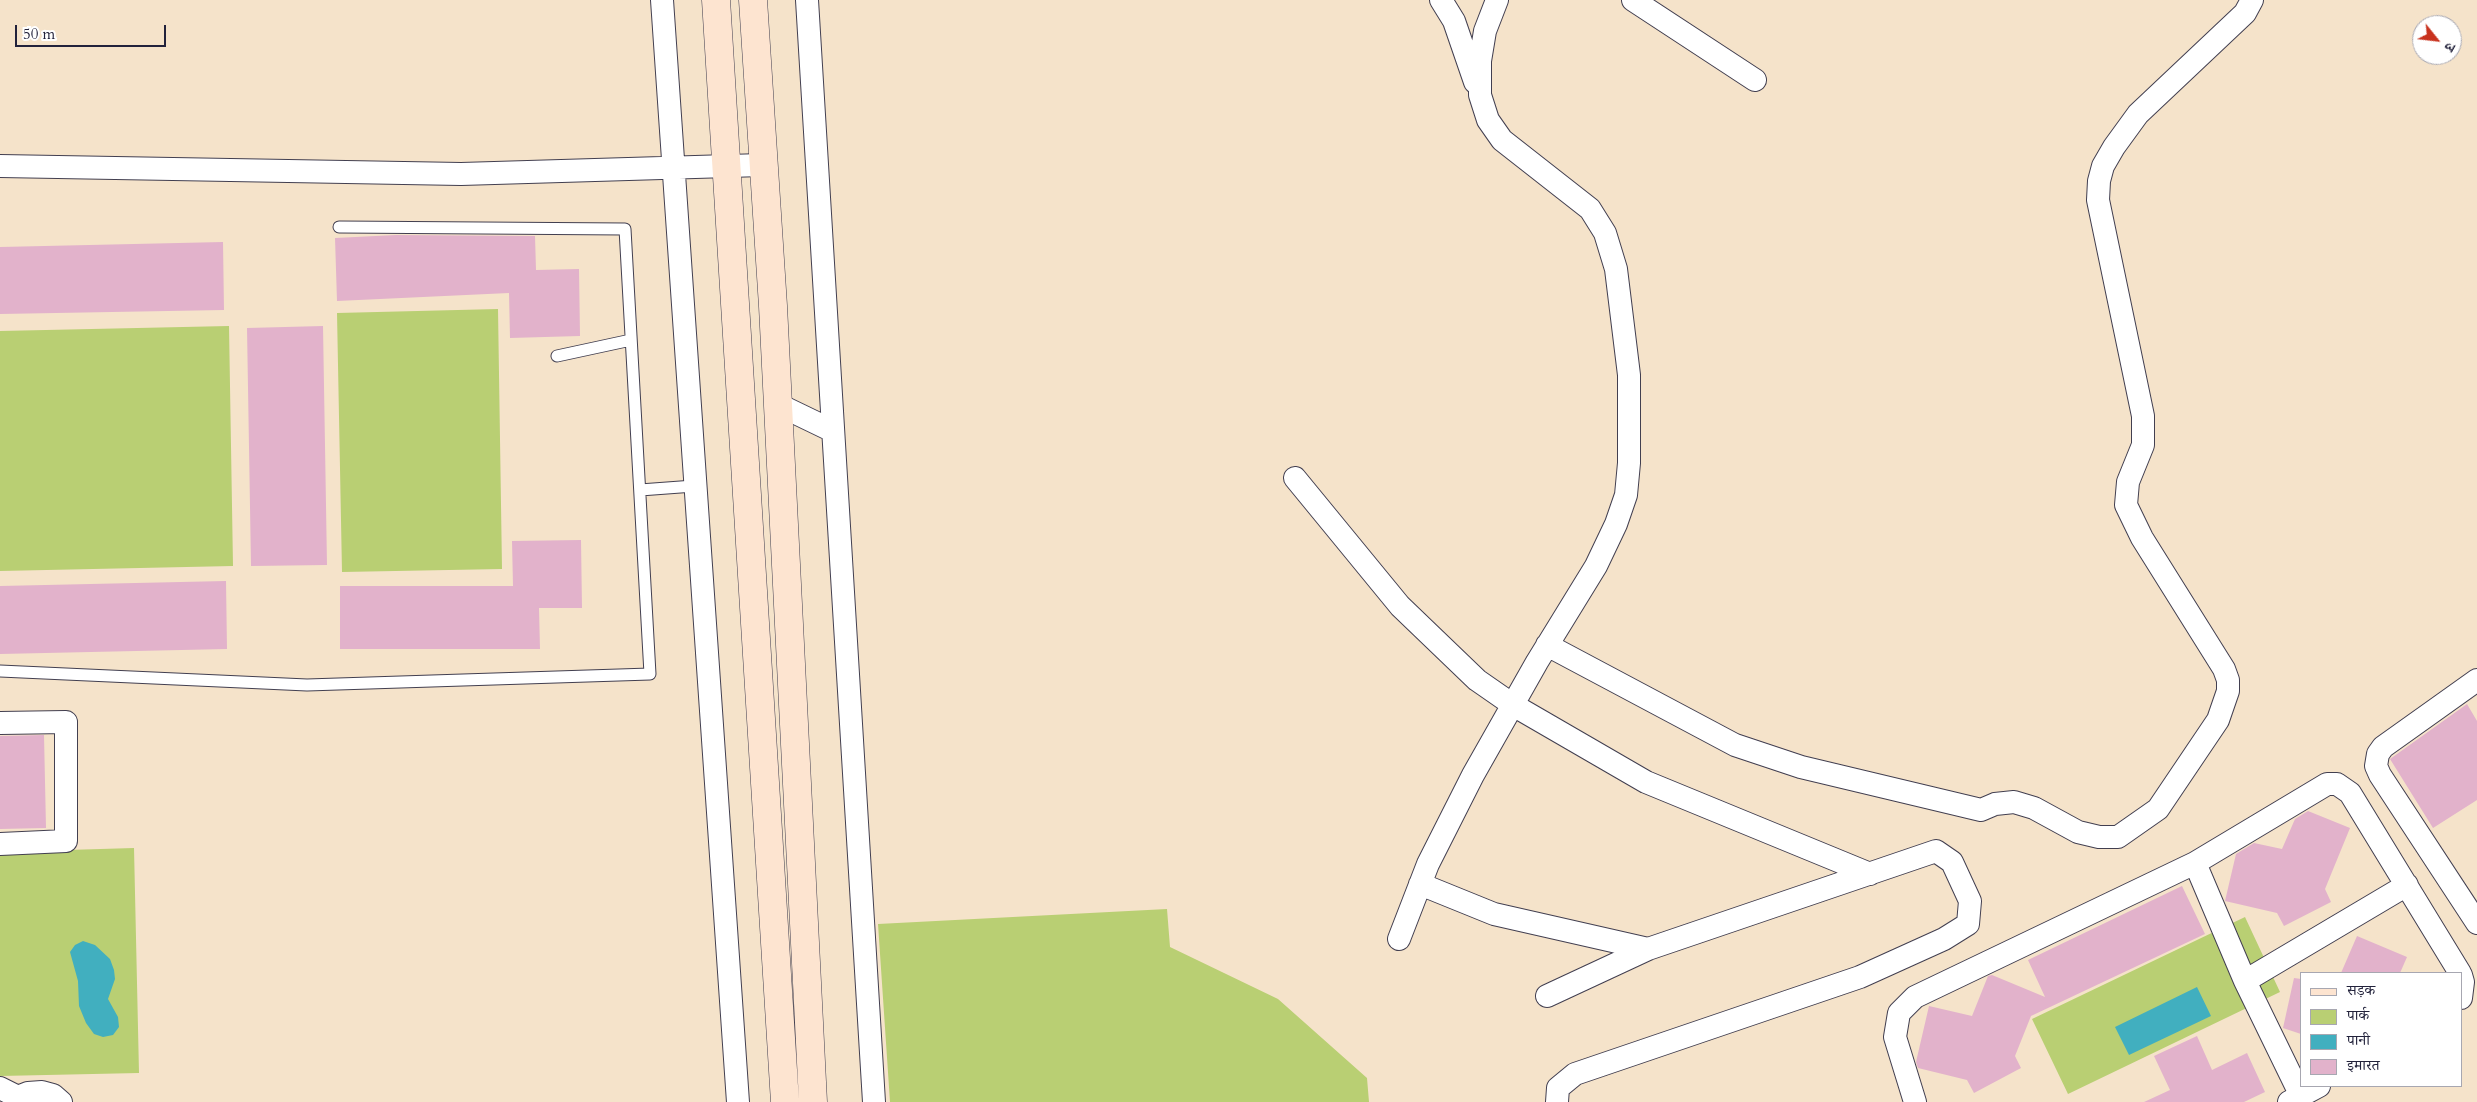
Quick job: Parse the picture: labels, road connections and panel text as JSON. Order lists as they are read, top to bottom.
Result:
{
  "legend": [
    "सड़क",
    "पार्क",
    "पानी",
    "इमारत"
  ],
  "scale_bar": "50 m",
  "north": "bottom right"
}
